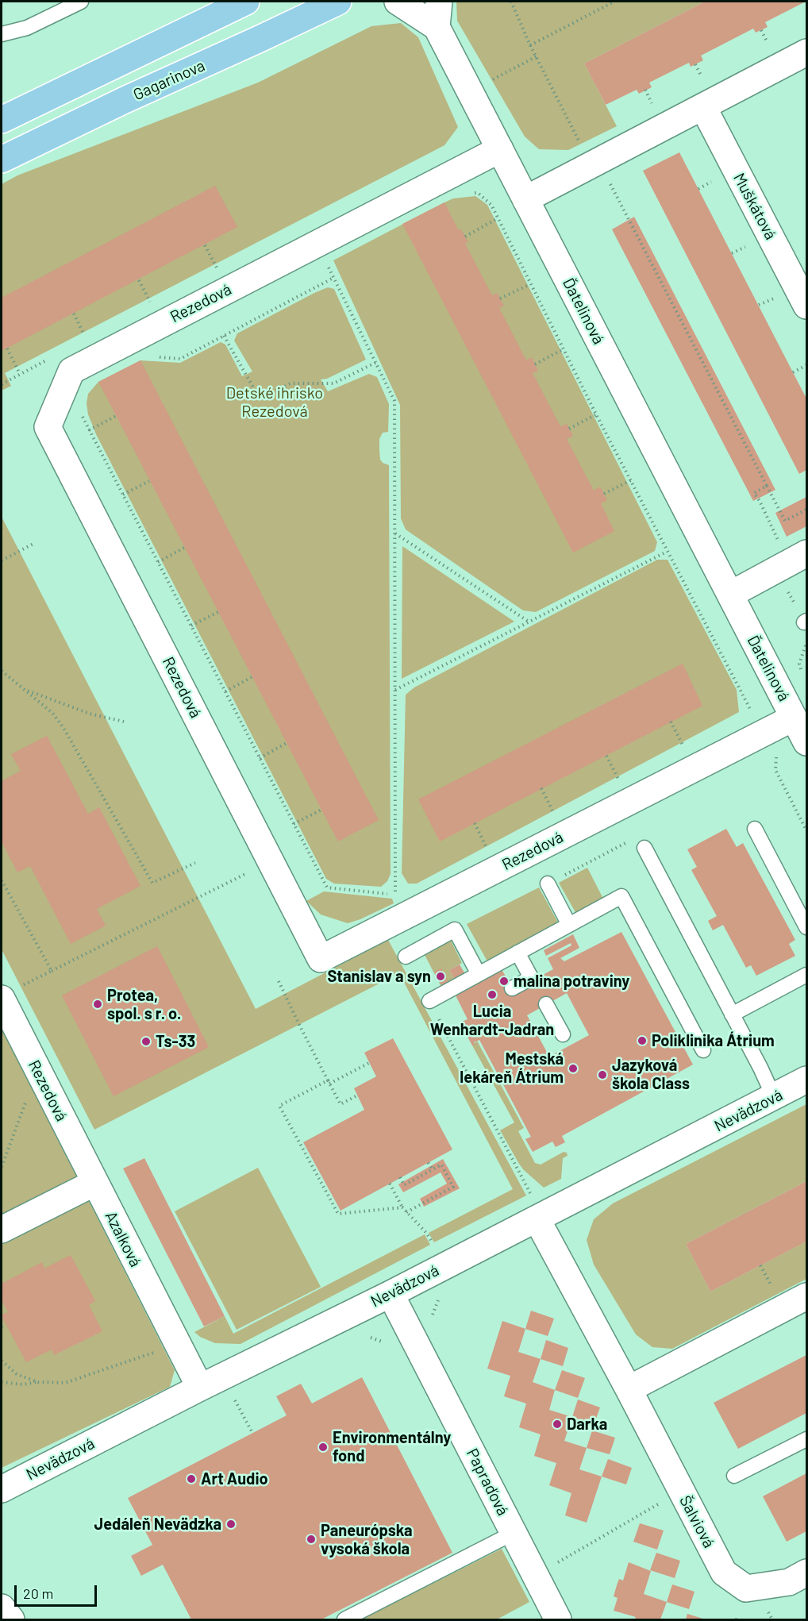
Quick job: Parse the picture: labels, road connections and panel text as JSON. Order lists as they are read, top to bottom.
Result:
{
  "streets": {
    "main road": ["Gagarinova"],
    "street": [
      "Muškátová",
      "Rezedová",
      "Ďatelinová",
      "Nevädzová",
      "Azalková",
      "Papraďová",
      "Šalviová"
    ]
  },
  "crossings": [
    ["Rezedová", "Ďatelinová"],
    ["Rezedová", "Azalková"],
    ["Nevädzová", "Azalková"],
    ["Nevädzová", "Papraďová"],
    ["Nevädzová", "Šalviová"]
  ],
  "parks": ["Detské ihrisko Rezedová"],
  "places": [
    "Stanislav a syn",
    "malina potraviny",
    "Lucia Wenhardt-Jadran",
    "Protea, spol. s r. o.",
    "Poliklinika Átrium",
    "Ts-33",
    "Mestská lekáreň Átrium",
    "Jazyková škola Class",
    "Darka",
    "Environmentálny fond",
    "Art Audio",
    "Jedáleň Nevädzka",
    "Paneurópska vysoká škola"
  ],
  "scale_bar": "20 m"
}
